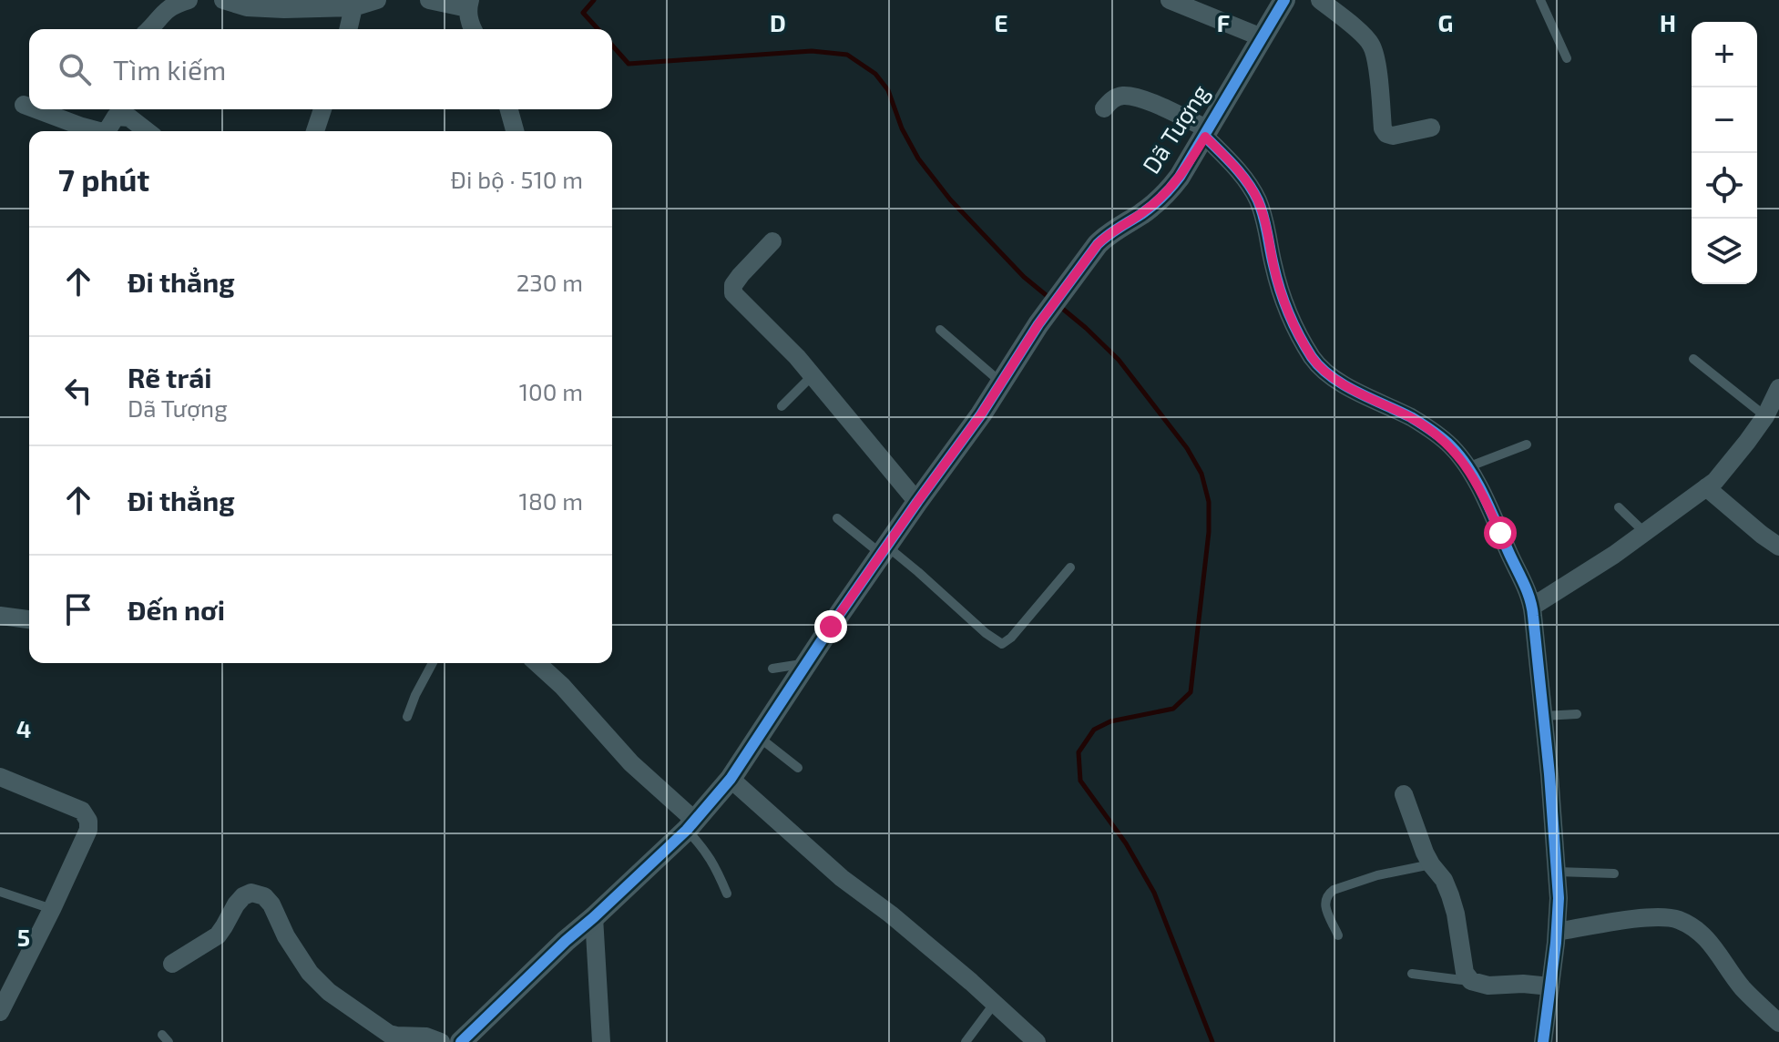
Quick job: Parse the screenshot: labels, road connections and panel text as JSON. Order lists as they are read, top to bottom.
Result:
{
  "streets": {
    "street": ["Dã Tượng"]
  },
  "page": {
    "map_buttons": ["+", "−"],
    "search": "Tìm kiếm",
    "heading": ["7 phút", "Đi bộ · 510 m"],
    "list": [
      ["Đi thẳng", "230 m"],
      ["Rẽ trái", "Dã Tượng", "100 m"],
      ["Đi thẳng", "180 m"],
      "Đến nơi"
    ]
  },
  "grid": {
    "columns": [
      "D",
      "E",
      "F",
      "G",
      "H"
    ],
    "rows": ["4", "5"]
  }
}
